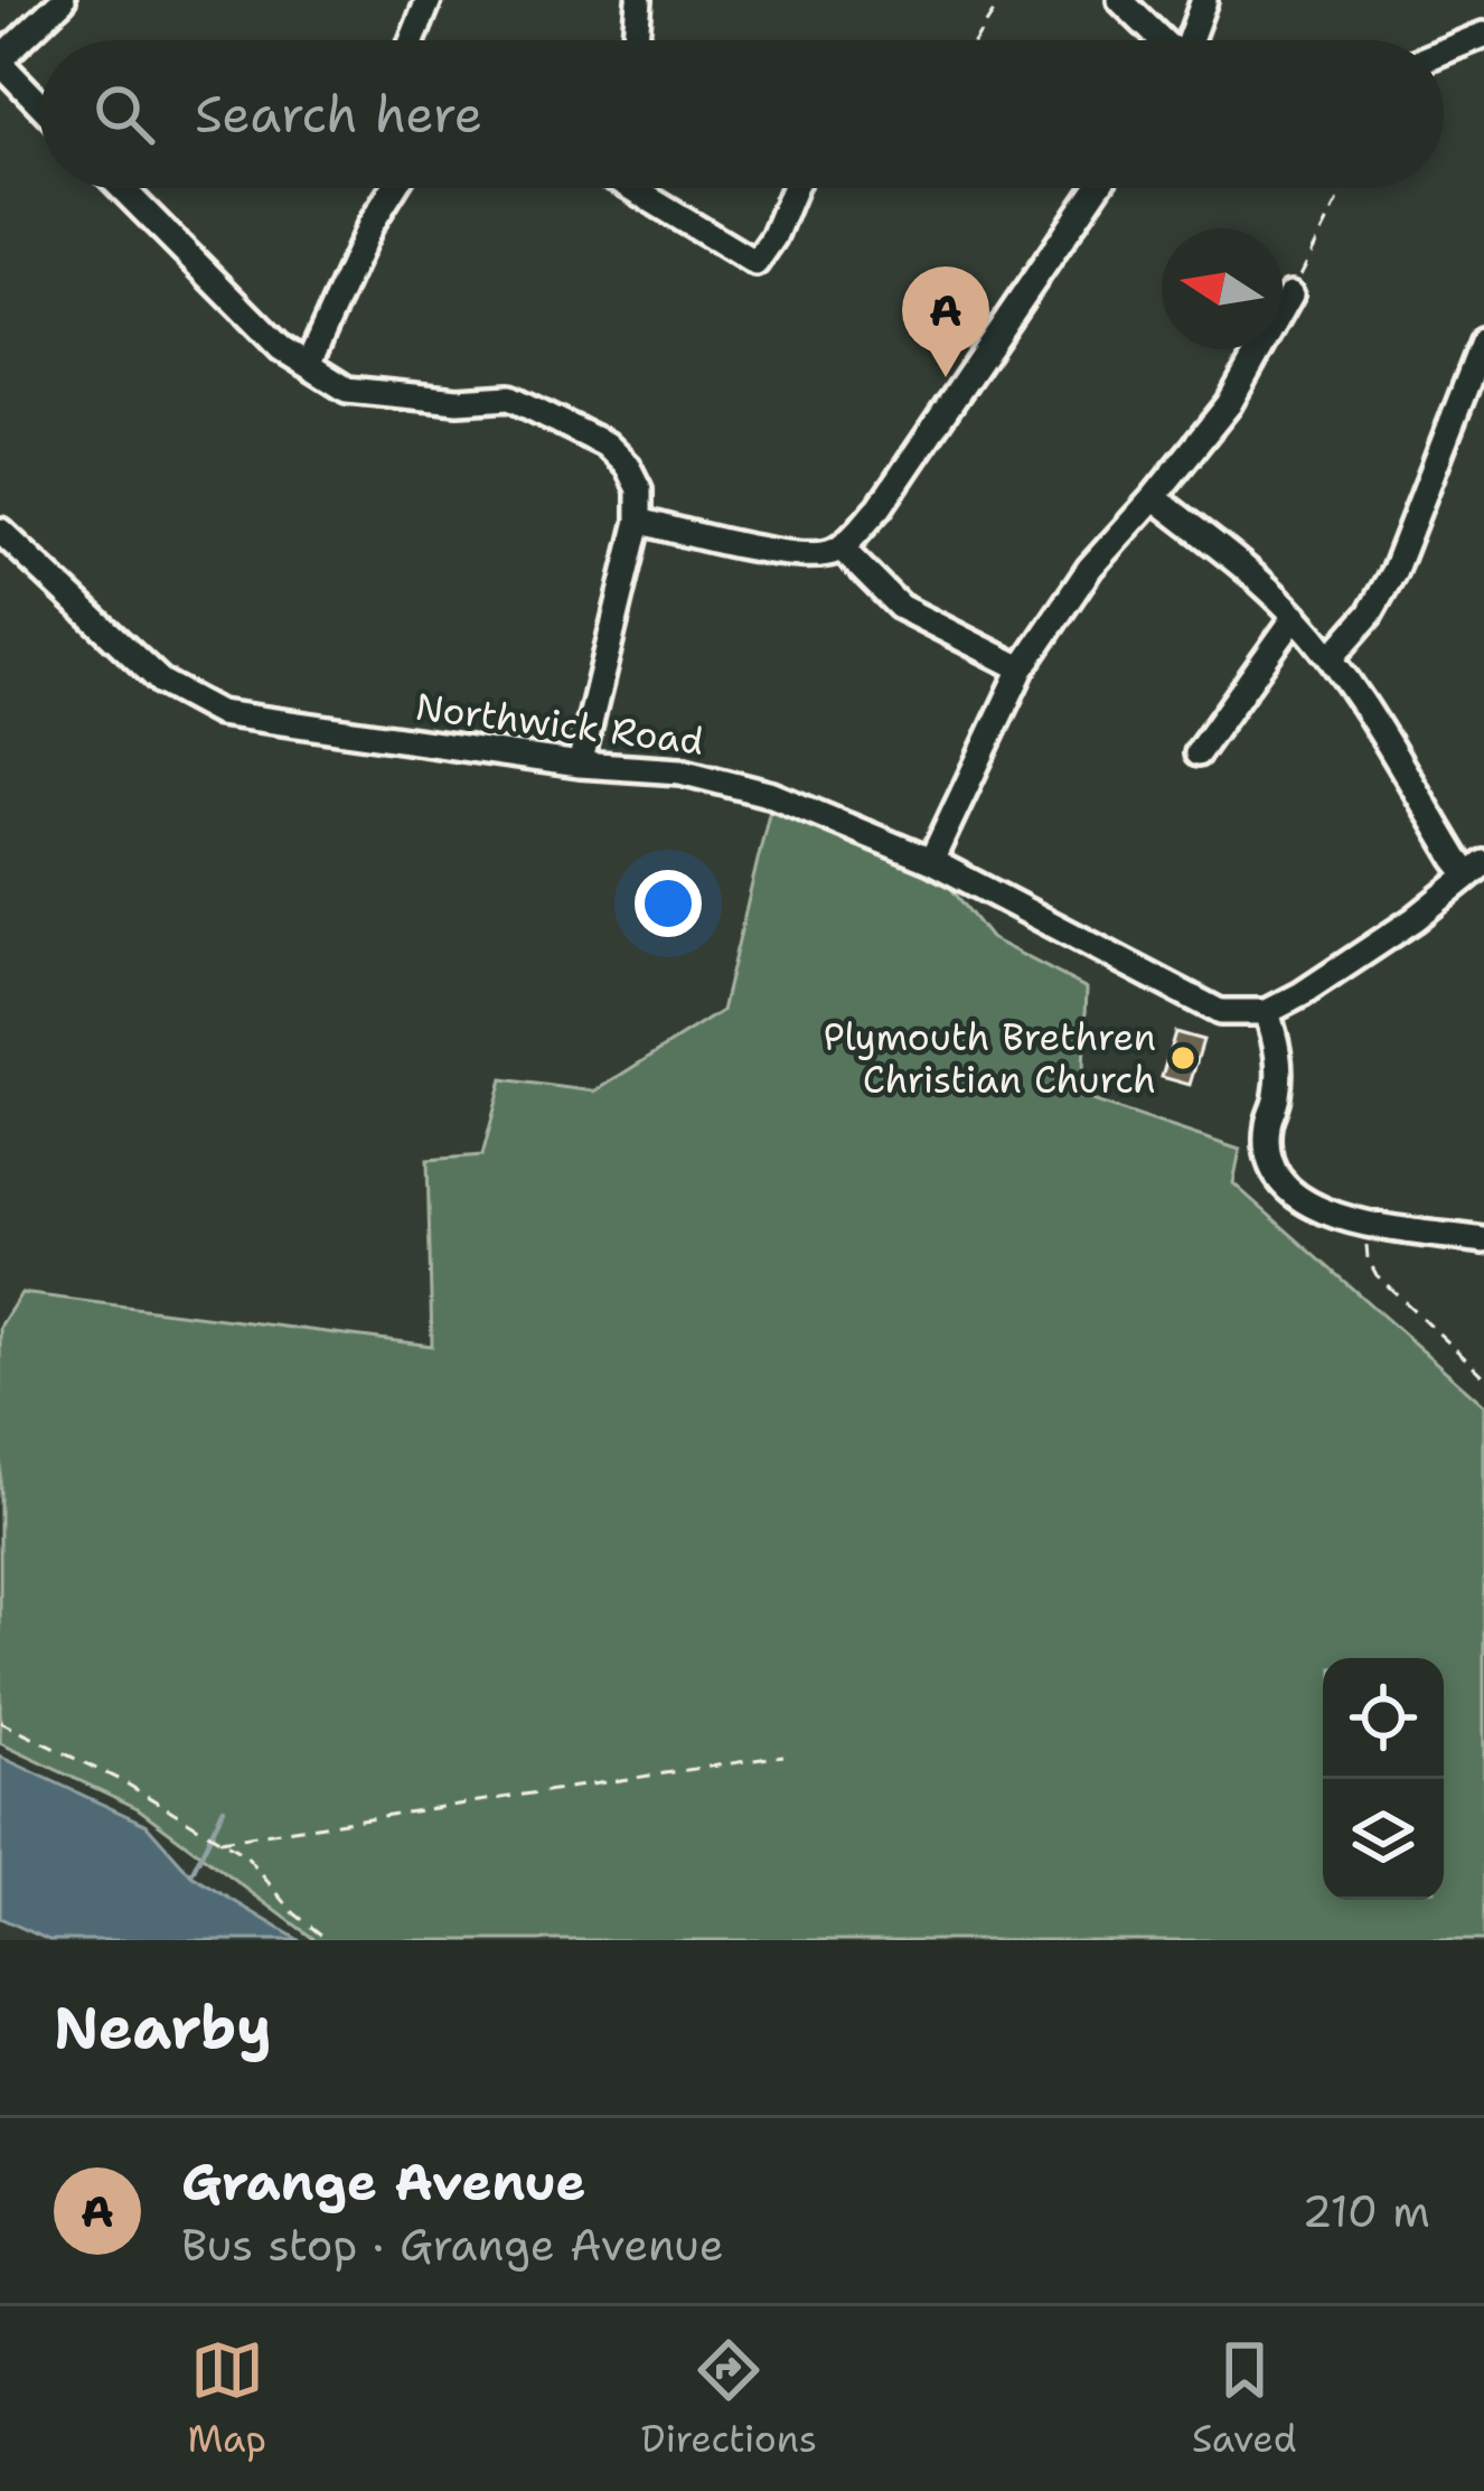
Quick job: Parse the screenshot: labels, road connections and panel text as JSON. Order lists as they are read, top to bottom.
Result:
{
  "streets": {
    "street": ["Northwick Road"]
  },
  "places": ["Plymouth Brethren Christian Church"],
  "north": "left",
  "page": {
    "search": "Search here",
    "pins": "A",
    "heading": "Nearby",
    "list": [
      {
        "mark": "A",
        "name": "Grange Avenue",
        "note": "Bus stop · Grange Avenue",
        "value": "210 m"
      }
    ],
    "nav": ["Map", "Directions", "Saved"]
  }
}
